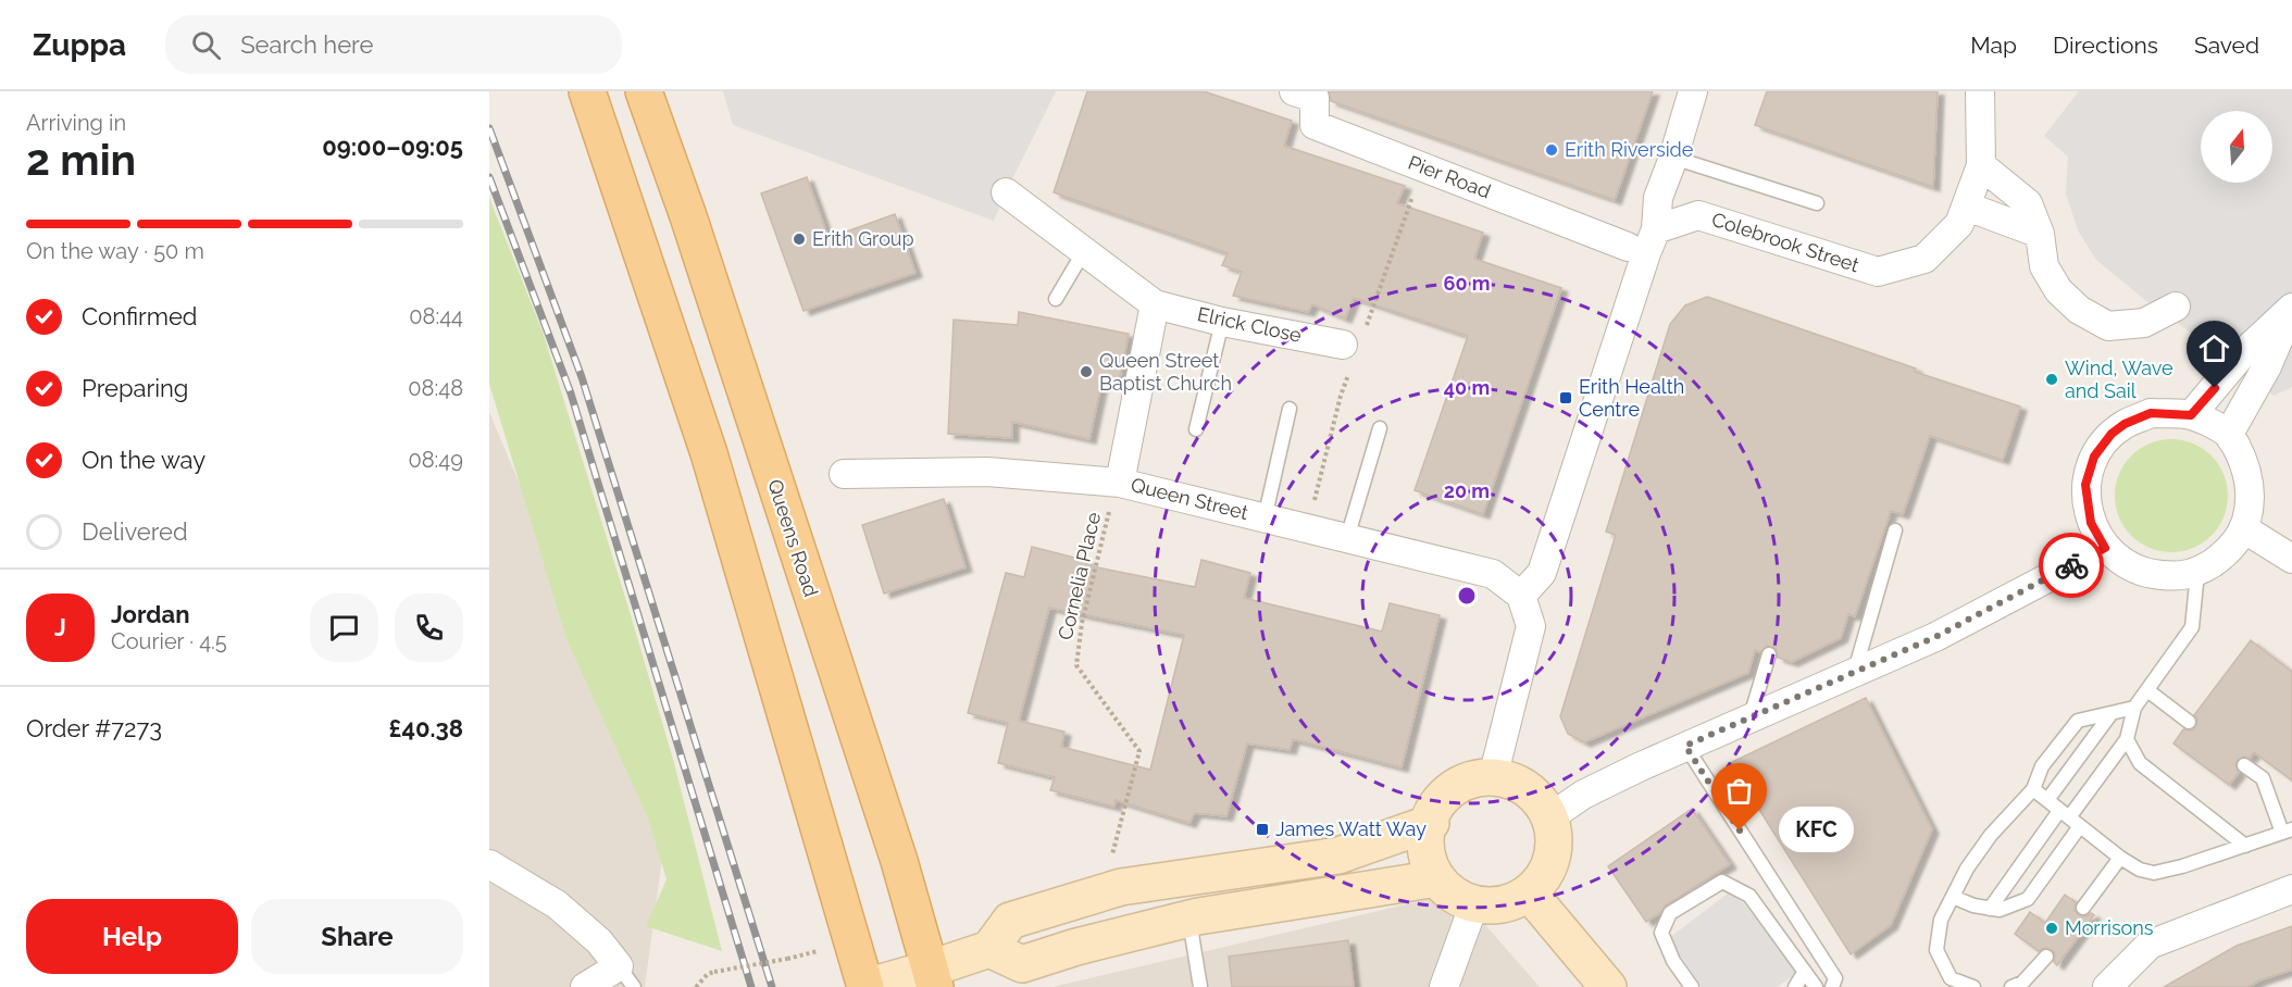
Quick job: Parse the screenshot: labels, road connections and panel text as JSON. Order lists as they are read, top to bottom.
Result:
{
  "streets": {
    "main road": ["Queens Road"],
    "street": [
      "Pier Road",
      "Colebrook Street",
      "Elrick Close",
      "Queen Street"
    ],
    "path": ["Cornelia Place"]
  },
  "crossings": [
    ["Queen Street", "Cornelia Place"]
  ],
  "places": {
    "other": [
      "Erith Riverside",
      "Erith Group",
      "Queen Street Baptist Church",
      "Wind, Wave and Sail",
      "KFC",
      "Morrisons"
    ],
    "transit": ["Erith Health Centre", "James Watt Way"]
  },
  "north": "top",
  "page": {
    "header": "Zuppa",
    "search": "Search here",
    "nav": ["Map", "Directions", "Saved"],
    "heading": ["2 min", "Arriving in", "09:00–09:05"],
    "panel": [
      "Jordan",
      "Courier · 4.5",
      "Order #7273",
      "£40.38"
    ],
    "bar": "On the way · 50 m",
    "list": [
      ["Confirmed", "08:44"],
      ["Preparing", "08:48"],
      ["On the way", "08:49"],
      "Delivered"
    ],
    "round": "J",
    "bubble": "KFC",
    "buttons": ["Help", "Share"]
  },
  "rings": ["60 m", "40 m", "20 m"]
}
